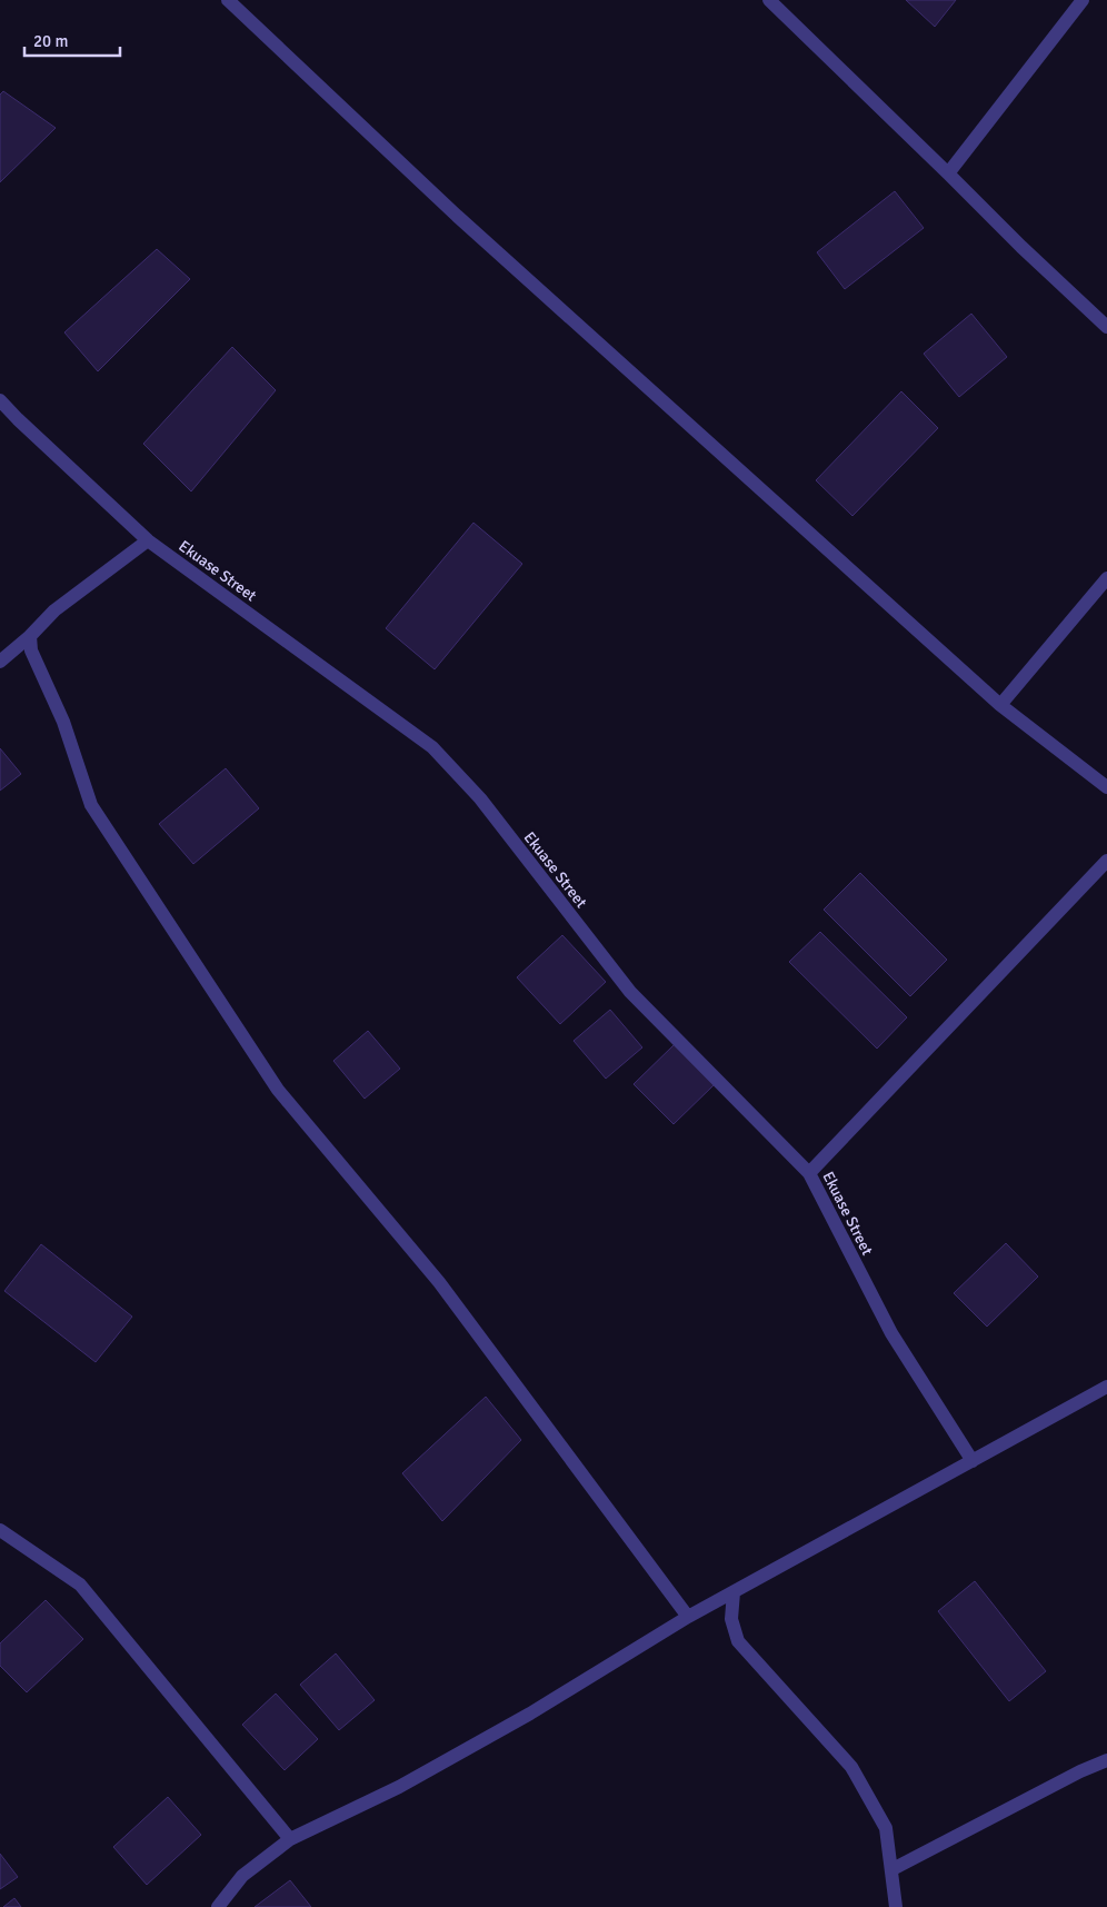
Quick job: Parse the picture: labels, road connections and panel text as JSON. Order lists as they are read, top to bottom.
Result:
{
  "streets": {
    "street": ["Ekuase Street"]
  },
  "scale_bar": "20 m"
}
